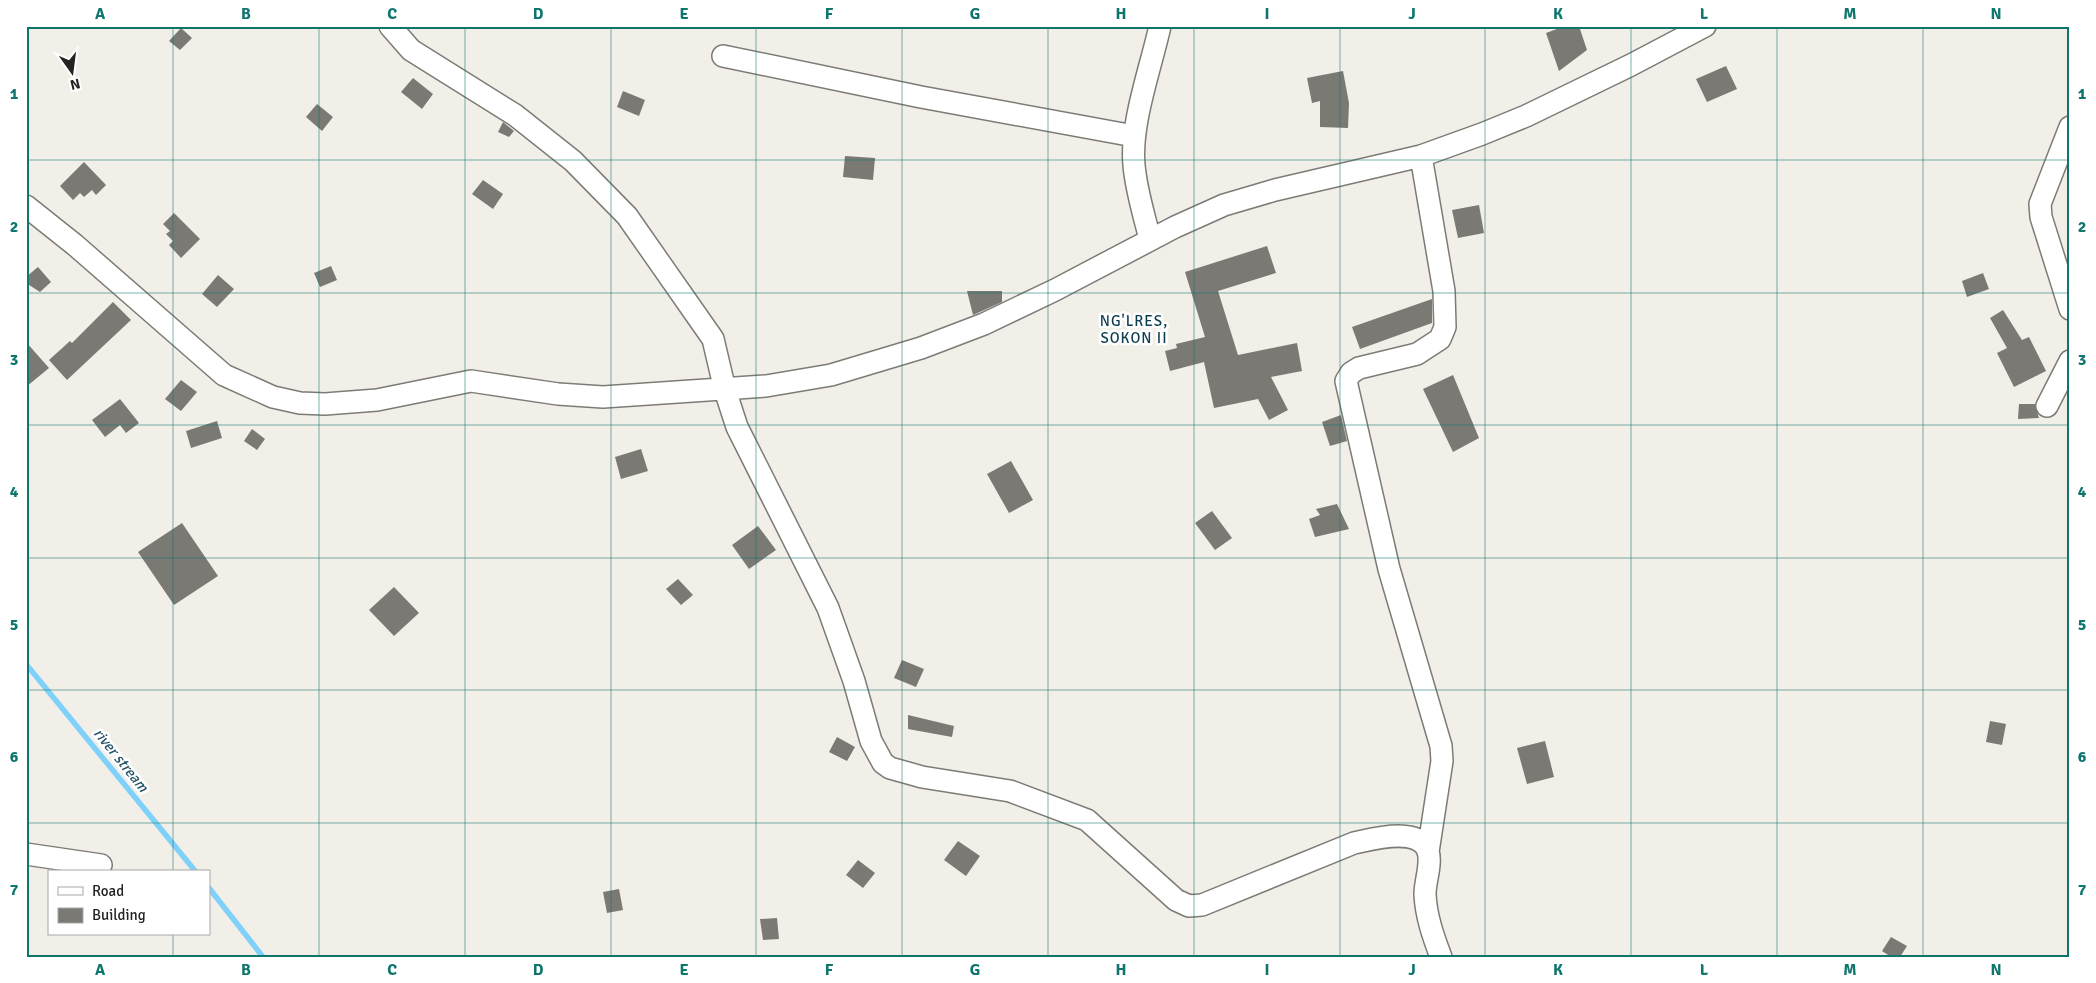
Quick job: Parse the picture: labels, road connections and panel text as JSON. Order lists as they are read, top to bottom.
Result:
{
  "districts": ["NG'LRES, SOKON II"],
  "water": ["river stream"],
  "legend": ["Road", "Building"],
  "north": "bottom",
  "grid": {
    "columns": [
      "A",
      "B",
      "C",
      "D",
      "E",
      "F",
      "G",
      "H",
      "I",
      "J",
      "K",
      "L",
      "M",
      "N"
    ],
    "rows": [
      "1",
      "2",
      "3",
      "4",
      "5",
      "6",
      "7"
    ]
  }
}
